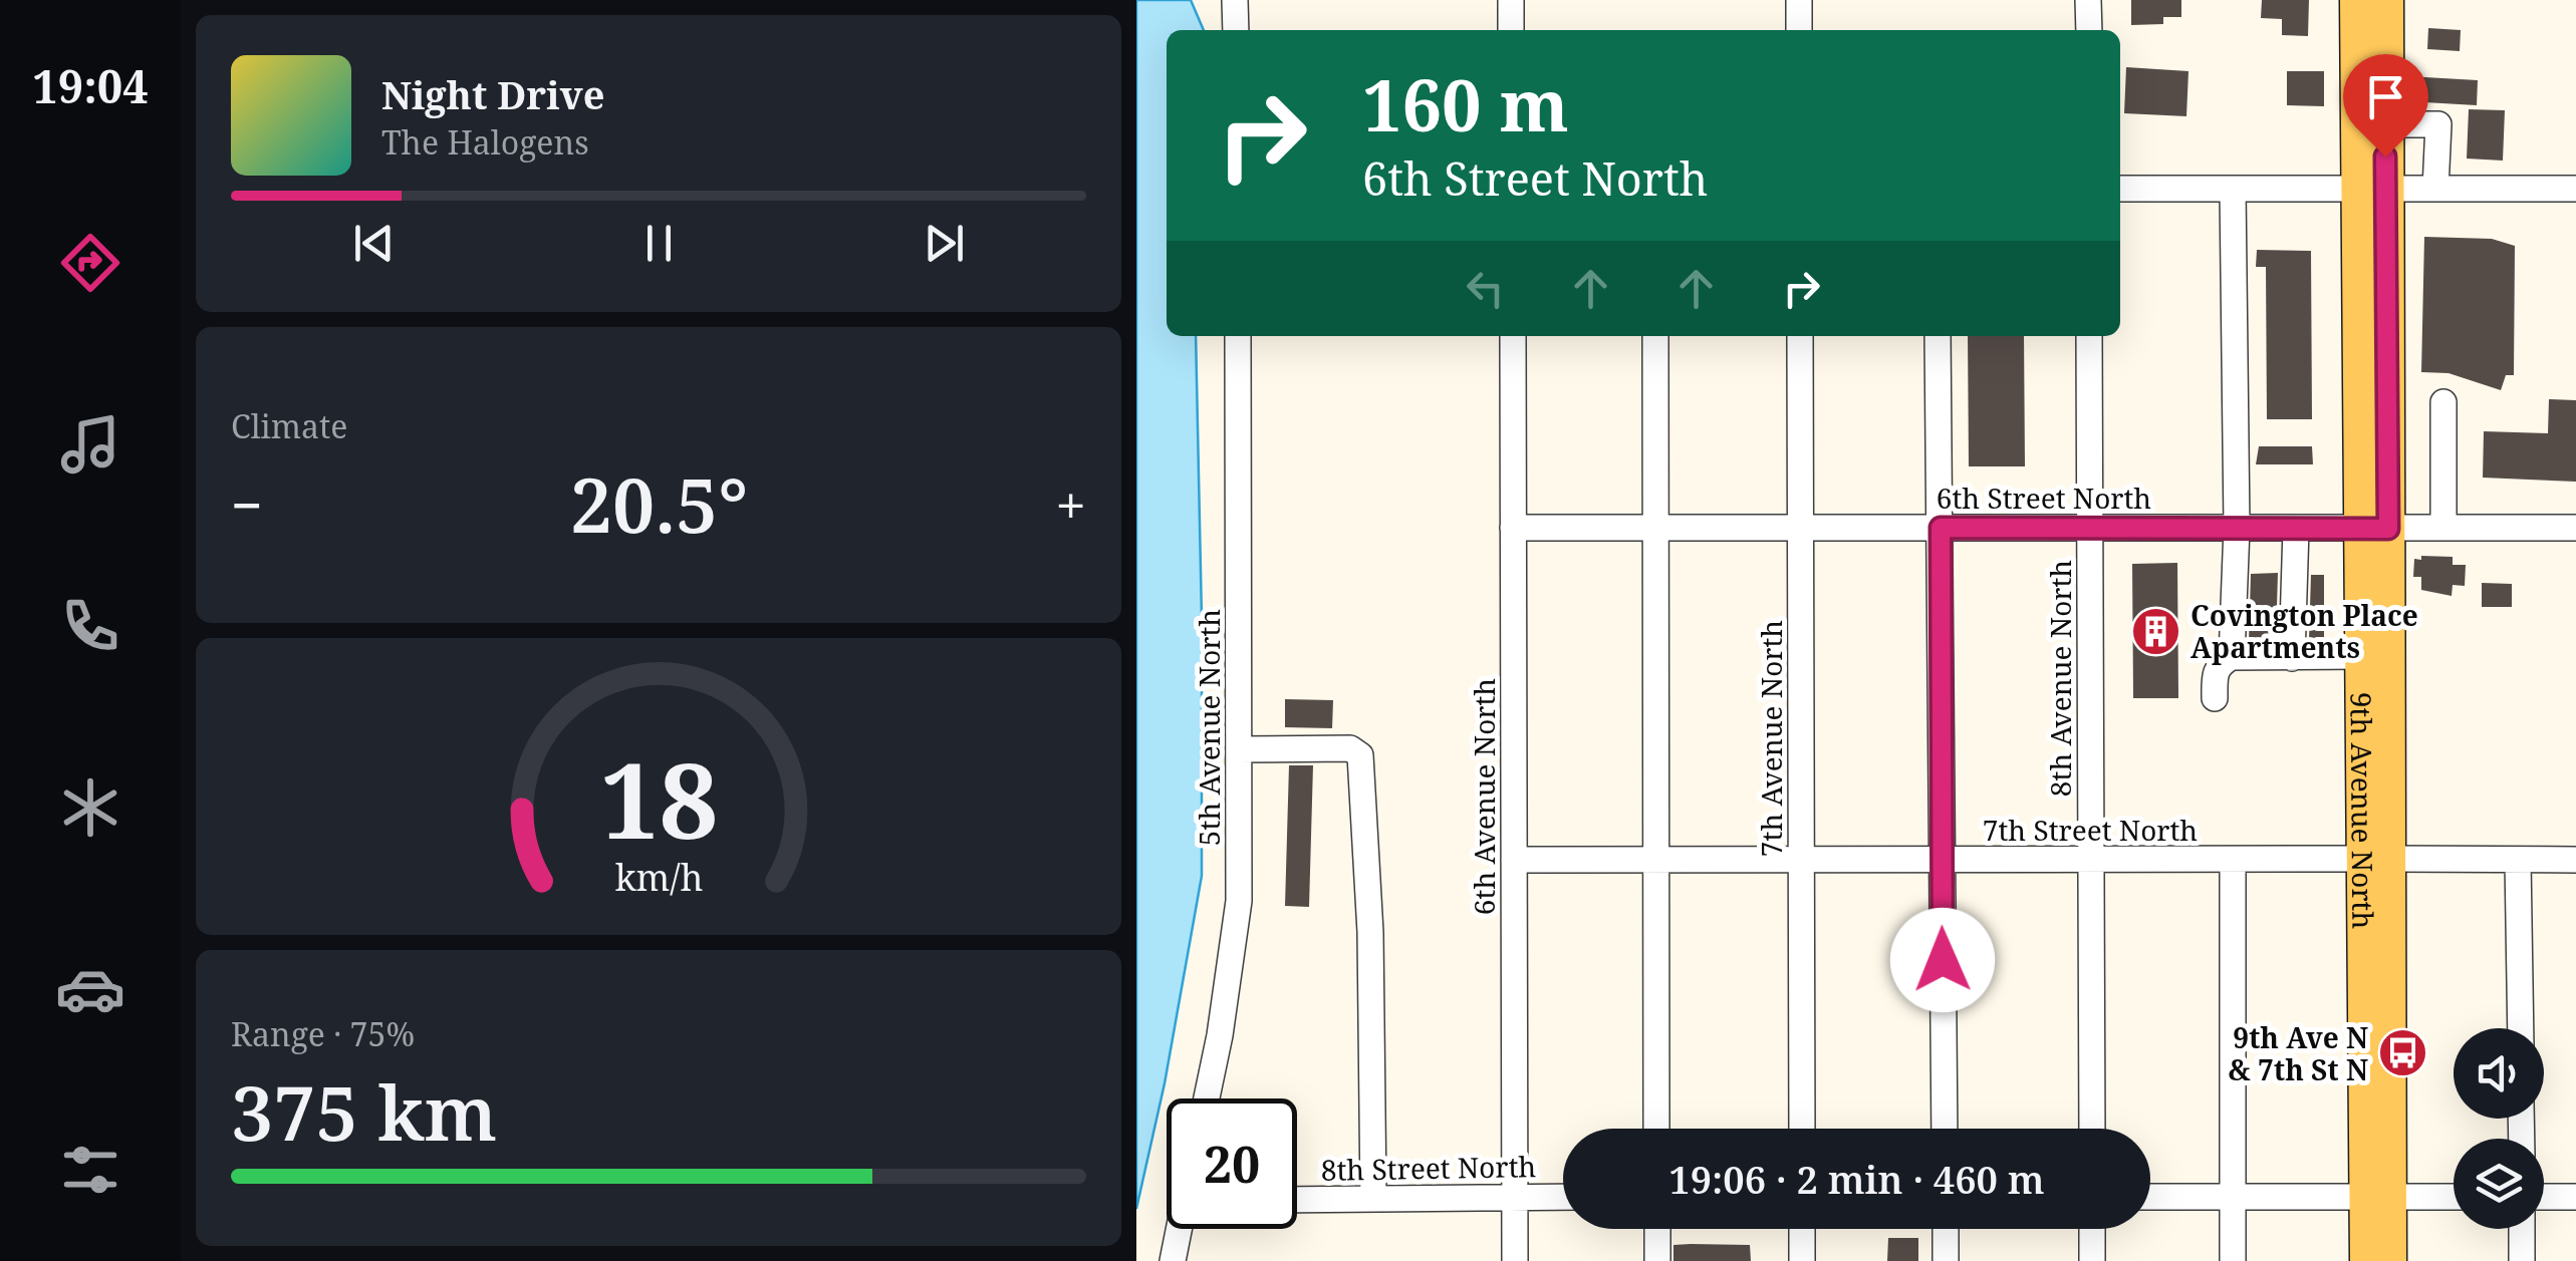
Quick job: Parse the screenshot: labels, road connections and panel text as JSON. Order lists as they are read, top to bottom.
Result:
{
  "streets": {
    "main road": ["9th Avenue North"],
    "street": [
      "6th Street North",
      "8th Avenue North",
      "5th Avenue North",
      "7th Avenue North",
      "6th Avenue North",
      "7th Street North",
      "8th Street North"
    ]
  },
  "crossings": [
    ["6th Street North", "8th Avenue North"],
    ["6th Street North", "7th Avenue North"],
    ["6th Street North", "6th Avenue North"],
    ["6th Street North", "9th Avenue North"],
    ["8th Avenue North", "7th Street North"],
    ["7th Avenue North", "7th Street North"],
    ["6th Avenue North", "7th Street North"],
    ["6th Avenue North", "8th Street North"],
    ["9th Avenue North", "7th Street North"]
  ],
  "places": {
    "building": ["Covington Place Apartments"],
    "bus stop": ["9th Ave N & 7th St N"]
  },
  "page": {
    "tabs": "19:04",
    "turn": ["160 m", "6th Street North"],
    "song": ["Night Drive", "The Halogens"],
    "tile": [
      "Climate",
      ["Range · 75%", "375 km"]
    ],
    "heat": ["−", "20.5°", "+"],
    "limit": "20",
    "trip": "19:06 · 2 min · 460 m",
    "gauge": ["18", "km/h"]
  }
}
